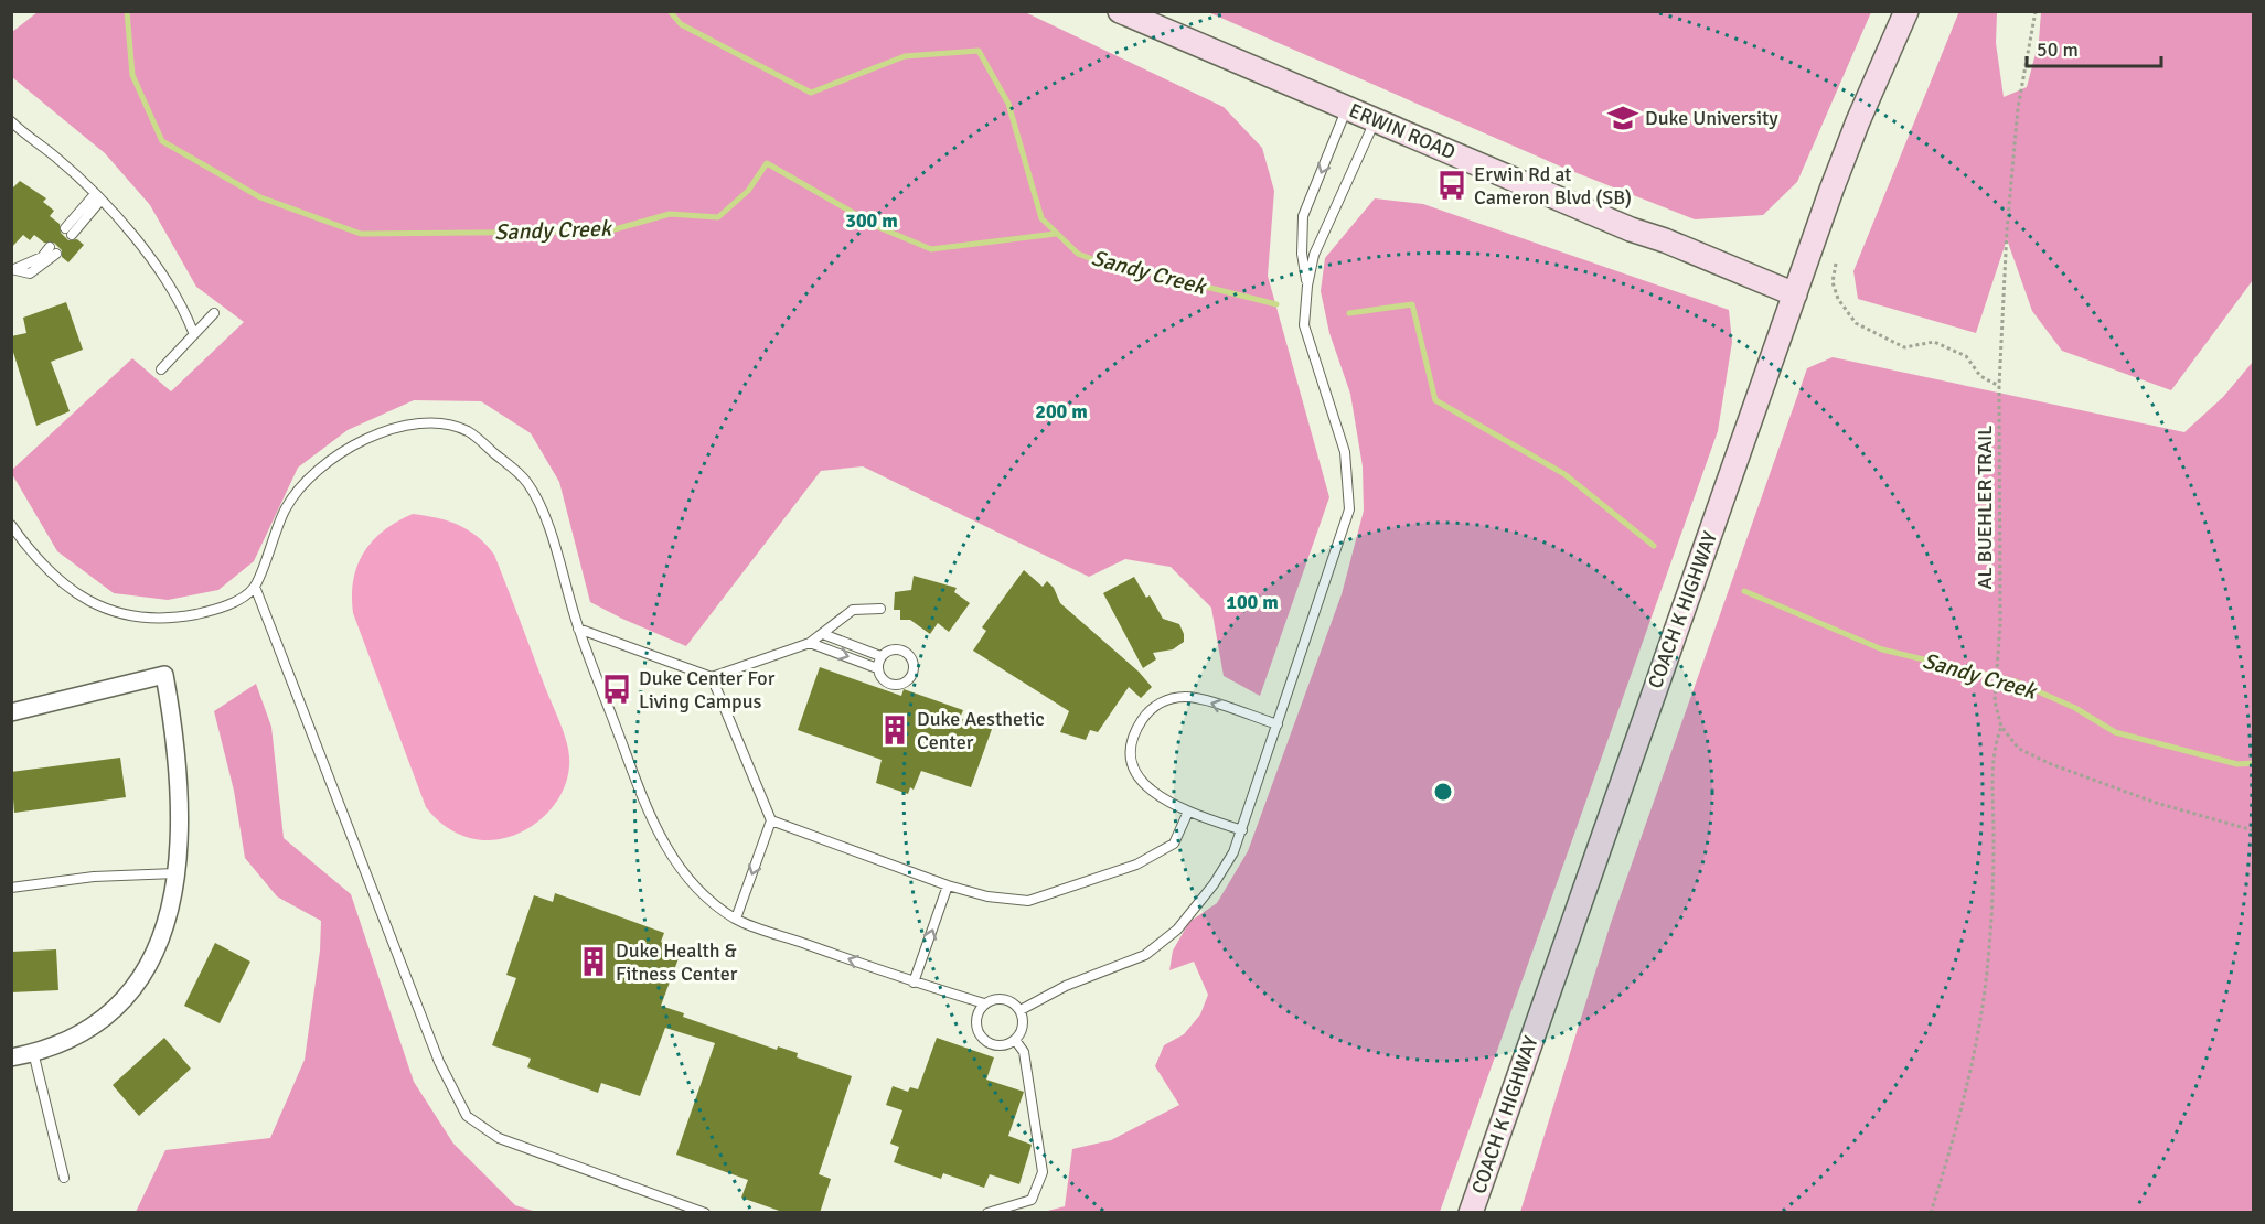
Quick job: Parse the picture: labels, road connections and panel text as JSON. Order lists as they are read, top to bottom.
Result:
{
  "streets": {
    "main road": ["ERWIN ROAD", "COACH K HIGHWAY"],
    "path": ["AL BUEHLER TRAIL"]
  },
  "crossings": [
    ["ERWIN ROAD", "COACH K HIGHWAY"]
  ],
  "water": ["Sandy Creek"],
  "places": {
    "school or university": ["Duke University"],
    "bus stop": ["Erwin Rd at Cameron Blvd (SB)", "Duke Center For Living Campus"],
    "building": ["Duke Aesthetic Center", "Duke Health & Fitness Center"]
  },
  "scale_bar": "50 m",
  "rings": ["300 m", "200 m", "100 m"]
}
